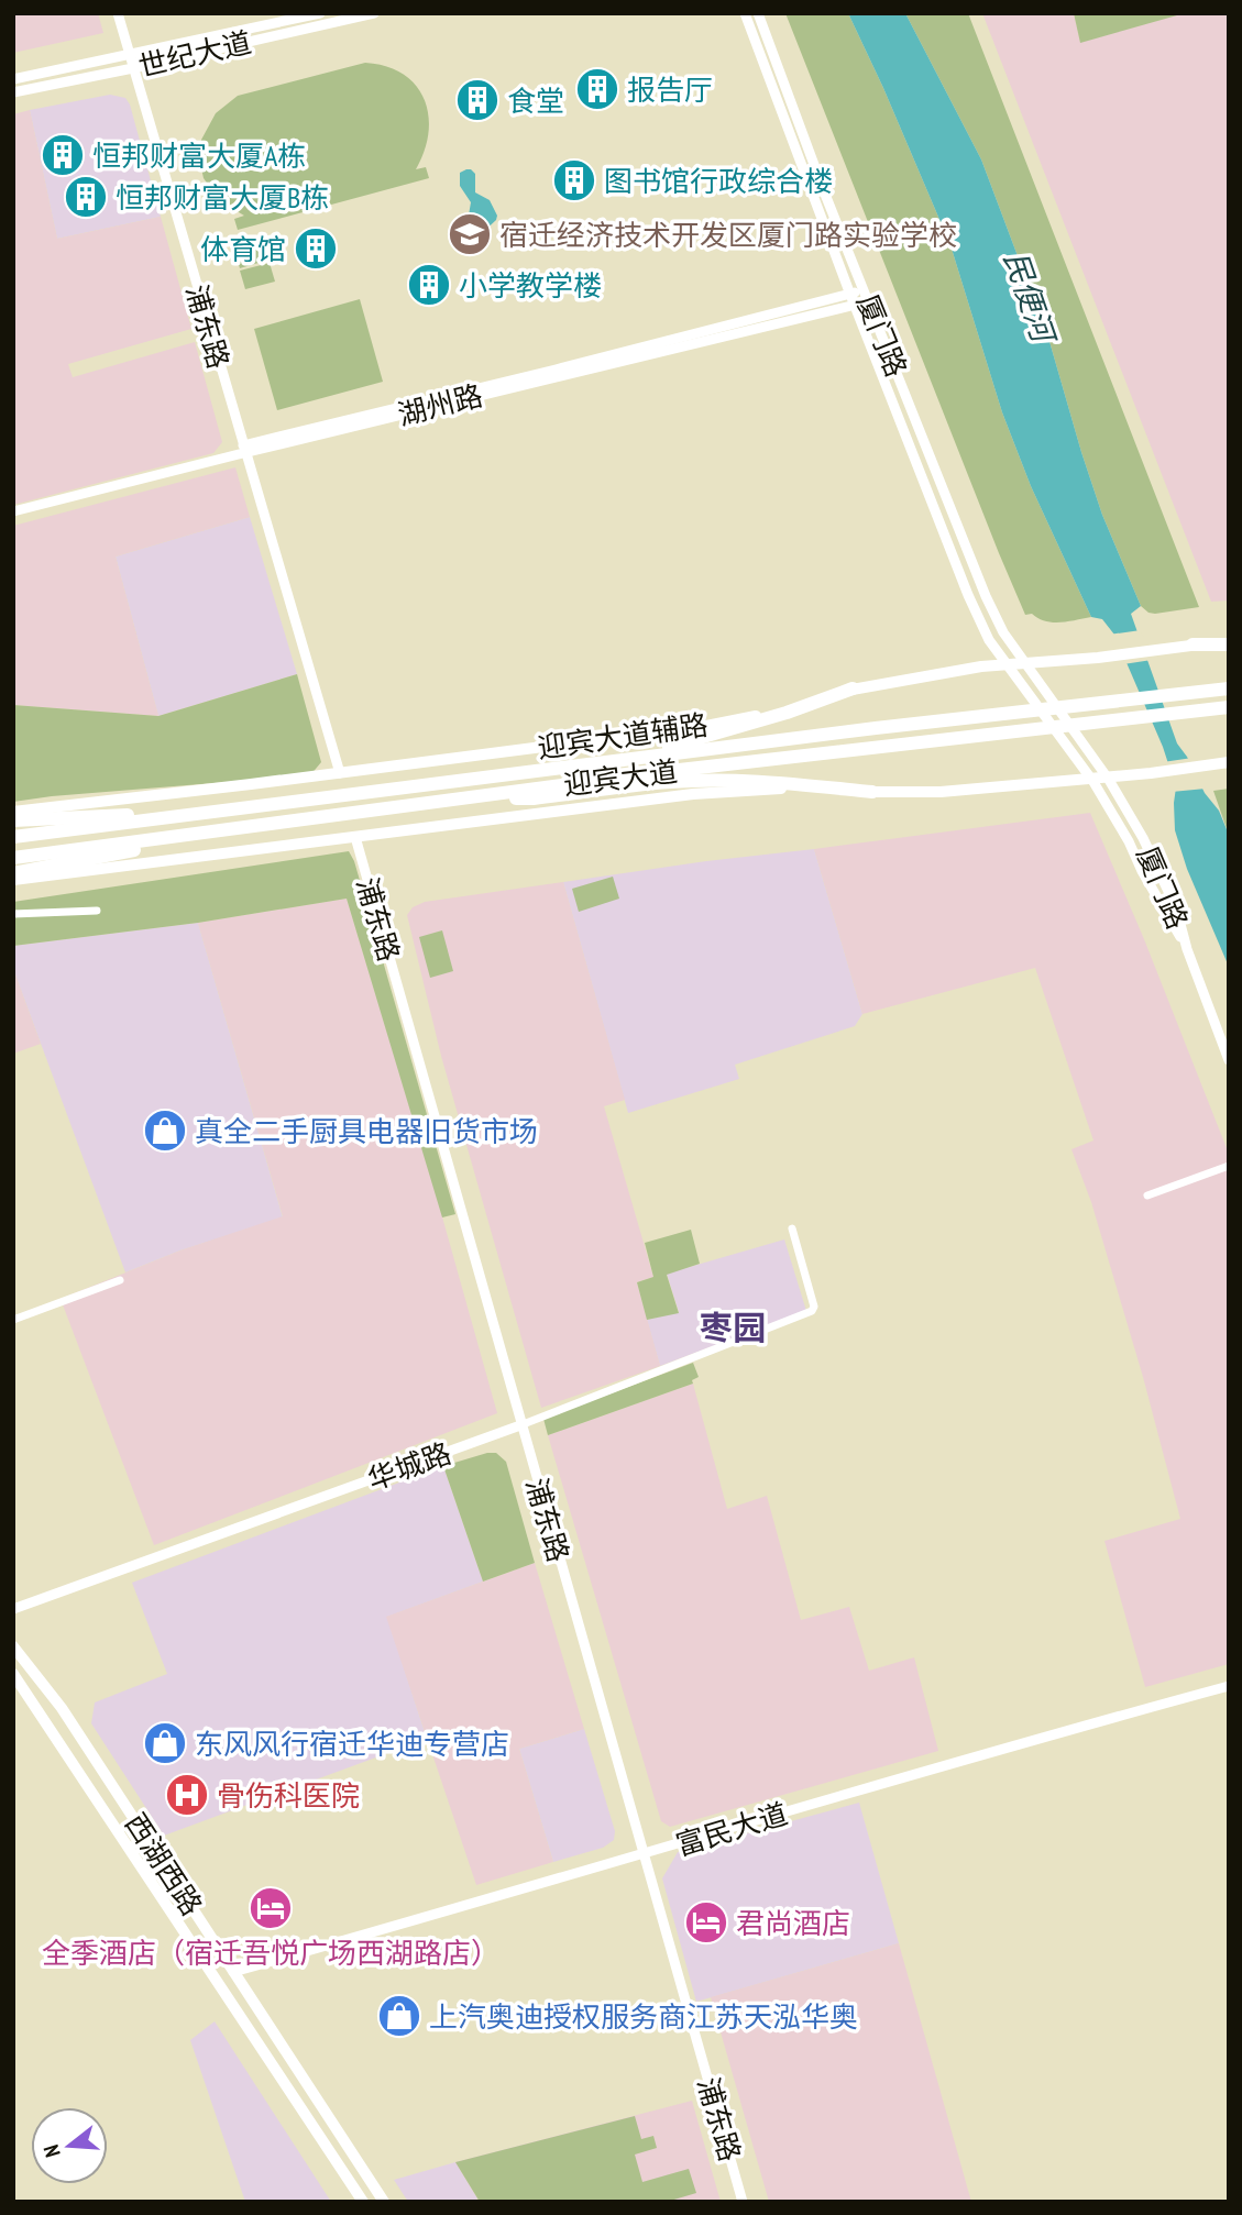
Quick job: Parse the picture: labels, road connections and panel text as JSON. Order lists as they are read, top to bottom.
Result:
{
  "streets": {
    "highway": ["迎宾大道"],
    "main road": ["迎宾大道辅路", "西湖西路"],
    "street": [
      "世纪大道",
      "浦东路",
      "厦门路",
      "湖州路",
      "华城路",
      "富民大道"
    ]
  },
  "crossings": [
    ["世纪大道", "浦东路"],
    ["浦东路", "湖州路"],
    ["浦东路", "迎宾大道辅路"],
    ["浦东路", "华城路"],
    ["浦东路", "富民大道"],
    ["厦门路", "湖州路"],
    ["厦门路", "迎宾大道辅路"],
    ["富民大道", "西湖西路"]
  ],
  "districts": ["枣园"],
  "water": ["民便河"],
  "places": {
    "building": [
      "报告厅",
      "食堂",
      "恒邦财富大厦A栋",
      "图书馆行政综合楼",
      "恒邦财富大厦B栋",
      "体育馆",
      "小学教学楼"
    ],
    "school or university": ["宿迁经济技术开发区厦门路实验学校"],
    "shop": ["真全二手厨具电器旧货市场", "东风风行宿迁华迪专营店", "上汽奥迪授权服务商江苏天泓华奥"],
    "hospital": ["骨伤科医院"],
    "hotel": ["全季酒店（宿迁吾悦广场西湖路店）", "君尚酒店"]
  },
  "north": "left"
}
